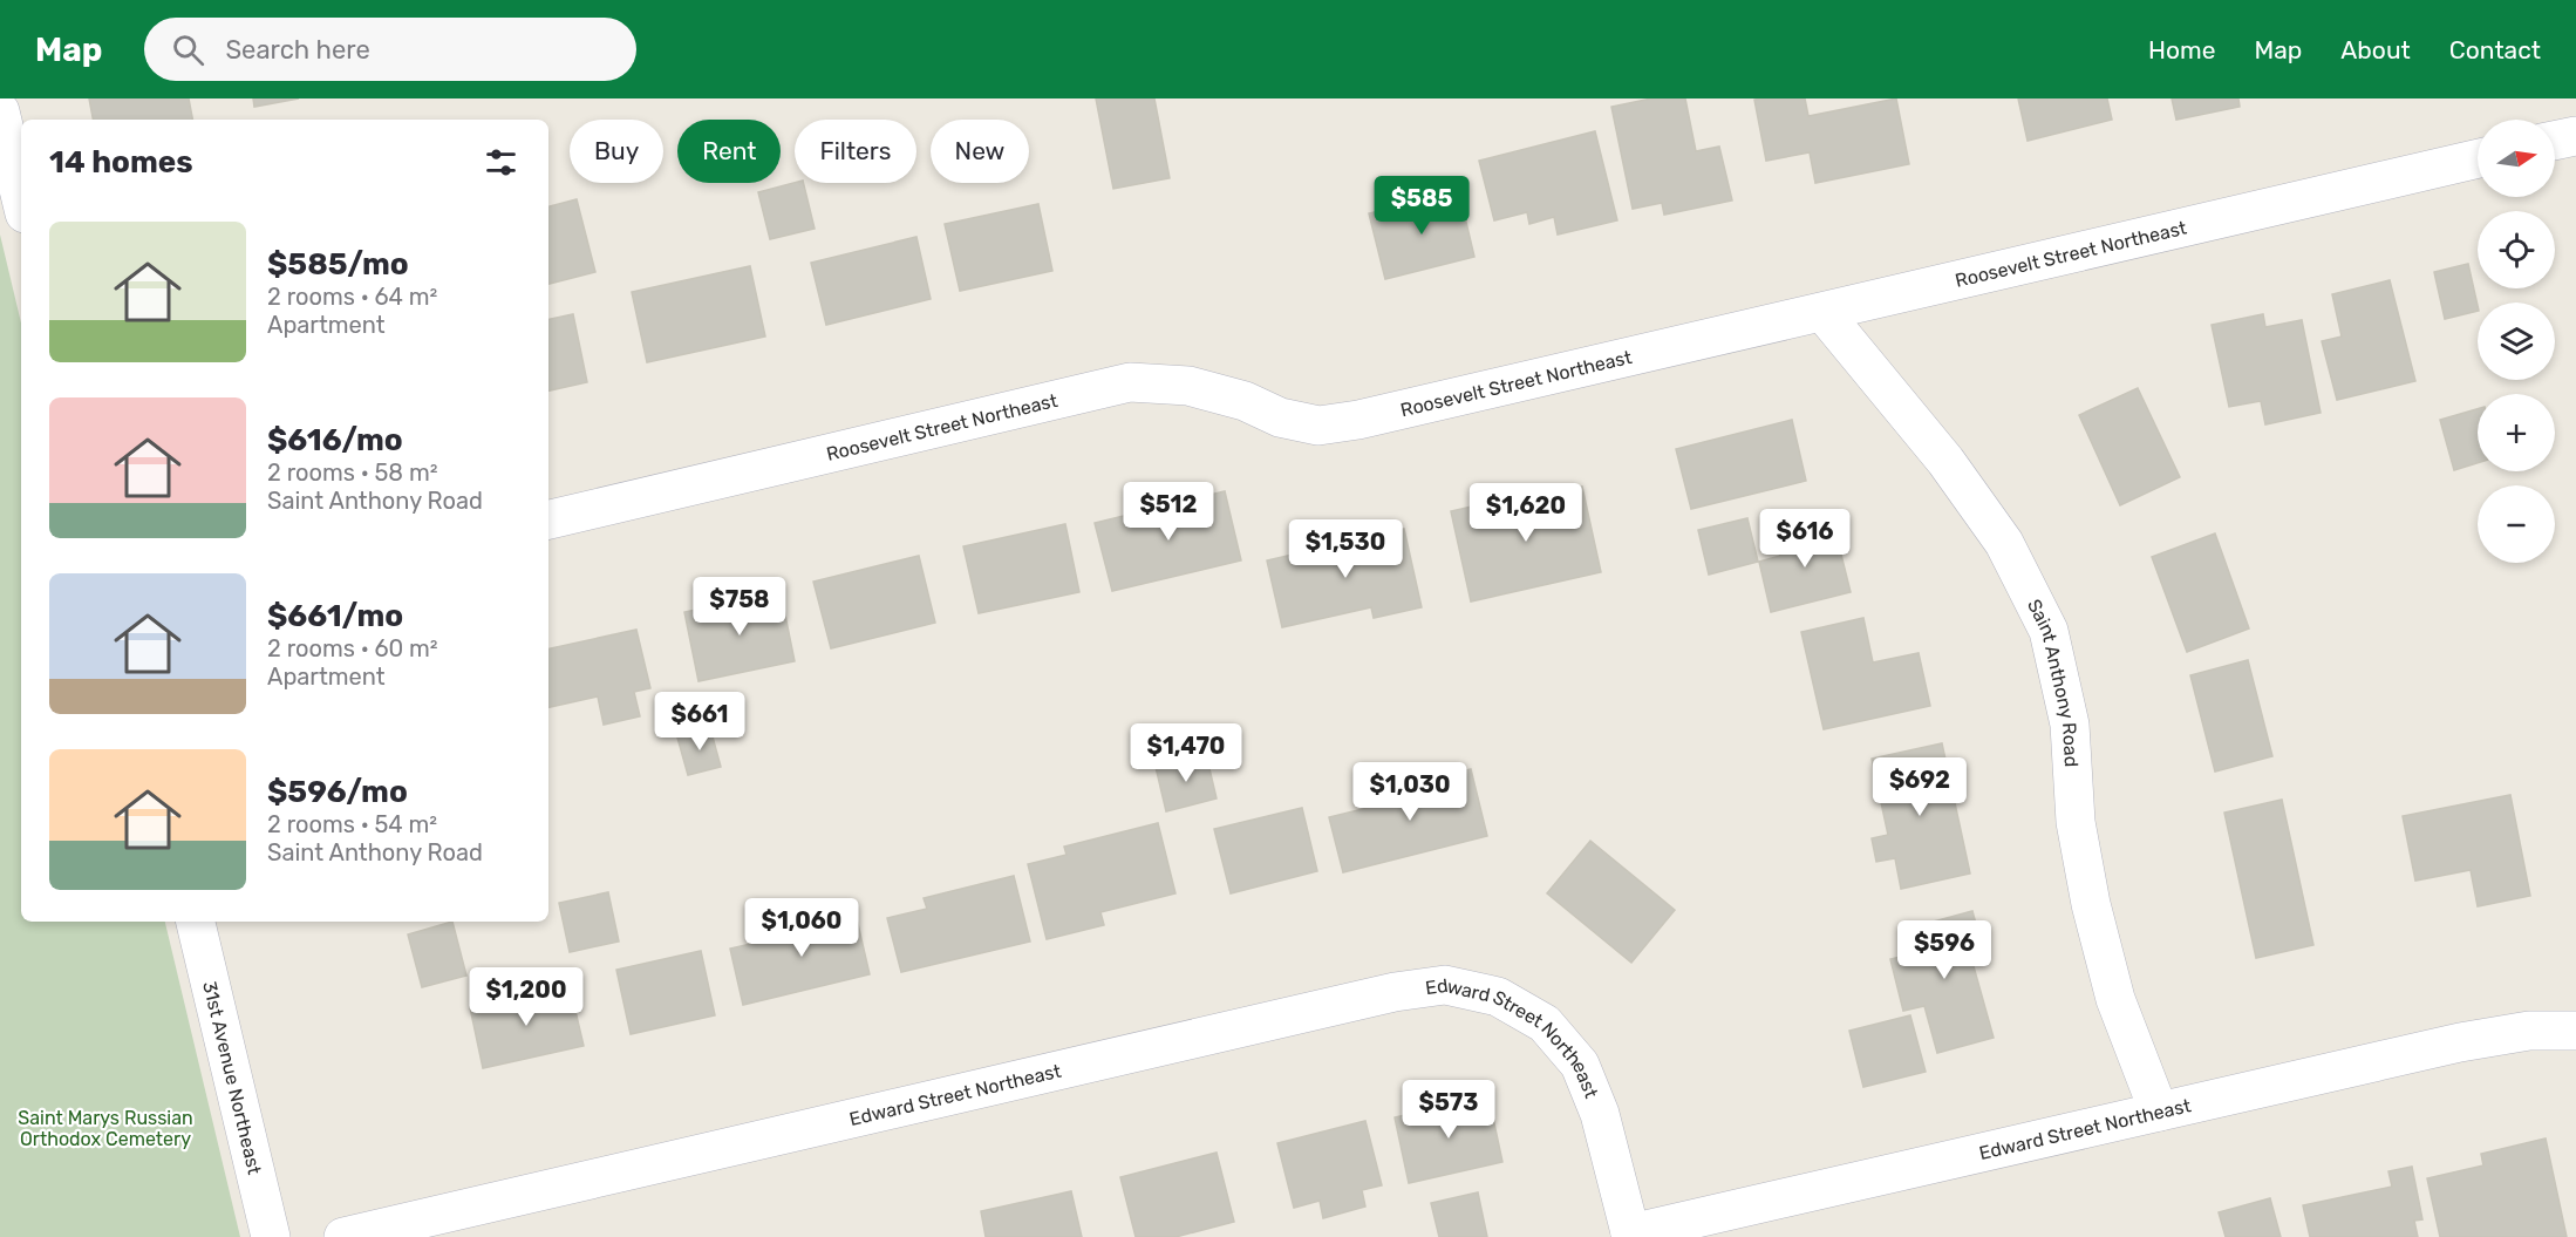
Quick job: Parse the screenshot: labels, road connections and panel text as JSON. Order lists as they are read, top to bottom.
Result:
{
  "streets": {
    "street": [
      "Roosevelt Street Northeast",
      "Saint Anthony Road",
      "Edward Street Northeast",
      "31st Avenue Northeast"
    ]
  },
  "crossings": [
    ["Roosevelt Street Northeast", "Saint Anthony Road"],
    ["Saint Anthony Road", "Edward Street Northeast"]
  ],
  "parks": ["Saint Marys Russian Orthodox Cemetery"],
  "north": "right",
  "page": {
    "header": "Map",
    "search": "Search here",
    "nav": [
      "Home",
      "Map",
      "About",
      "Contact"
    ],
    "map_buttons": ["+", "−"],
    "chip": [
      "Buy",
      "Rent",
      "Filters",
      "New"
    ],
    "heading": "14 homes",
    "price": [
      "$585",
      "$512",
      "$1,620",
      "$616",
      "$1,530",
      "$758",
      "$661",
      "$1,470",
      "$692",
      "$1,030",
      "$1,060",
      "$596",
      "$1,200",
      "$573"
    ],
    "list": [
      {
        "name": "$585/mo",
        "note": "2 rooms · 64 m² · Apartment"
      },
      {
        "name": "$616/mo",
        "note": "2 rooms · 58 m² · Saint Anthony Road"
      },
      {
        "name": "$661/mo",
        "note": "2 rooms · 60 m² · Apartment"
      },
      {
        "name": "$596/mo",
        "note": "2 rooms · 54 m² · Saint Anthony Road"
      }
    ]
  }
}
